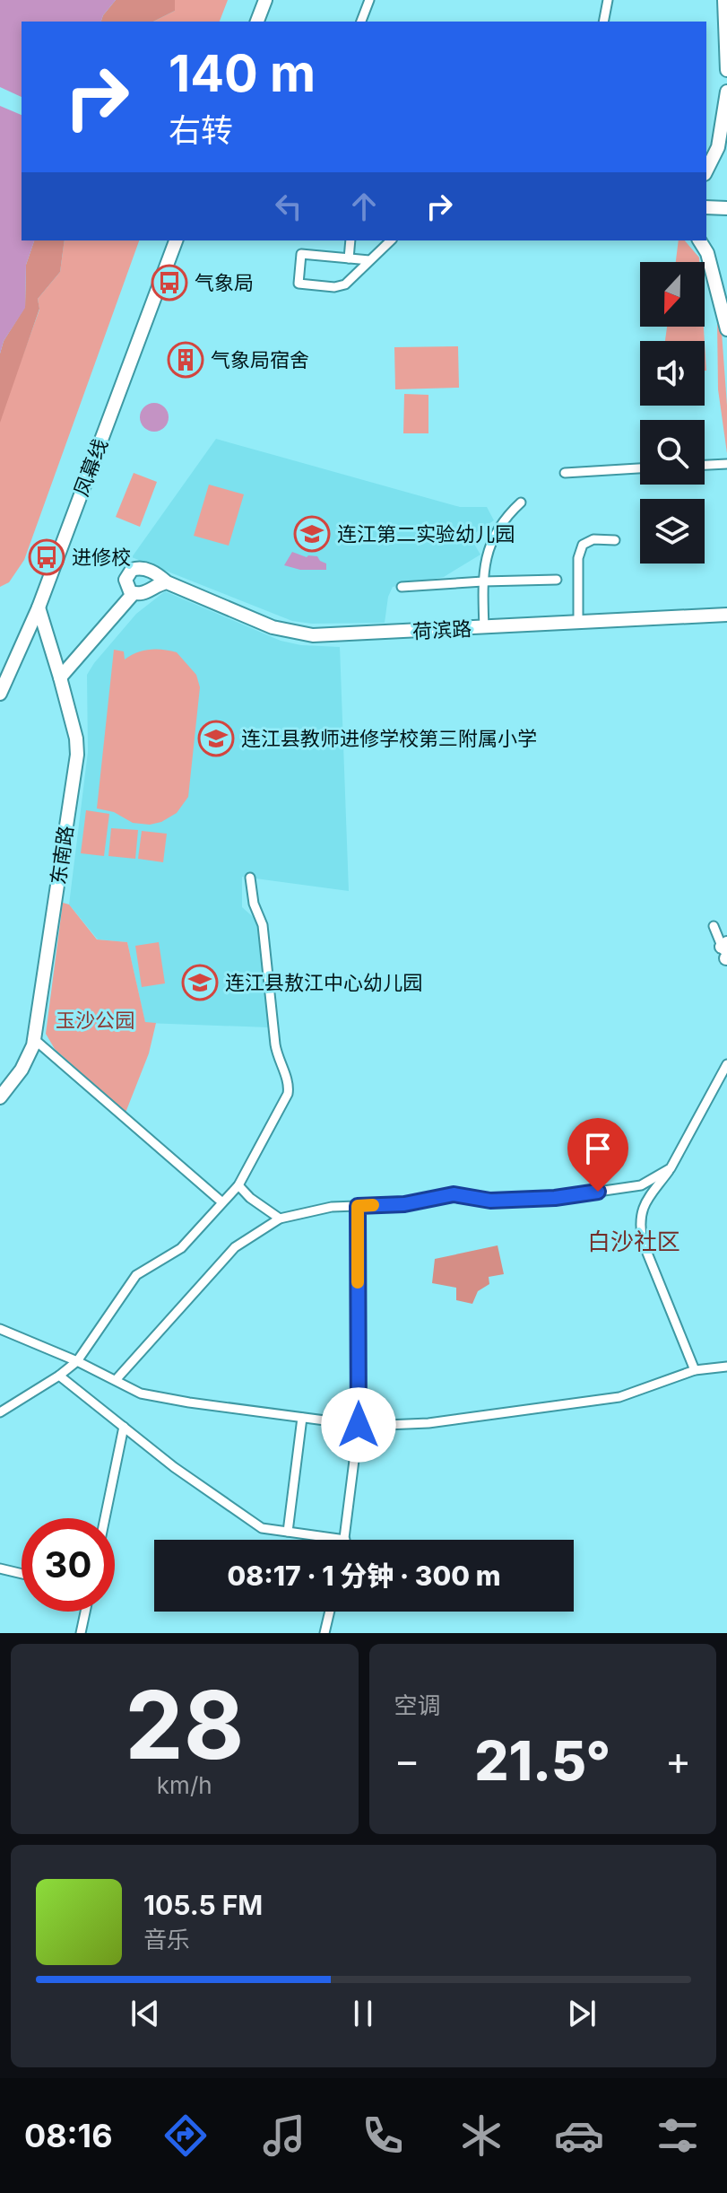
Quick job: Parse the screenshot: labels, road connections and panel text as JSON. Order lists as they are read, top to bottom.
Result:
{
  "streets": {
    "street": ["凤幕线", "荷滨路", "东南路"]
  },
  "crossings": [
    ["凤幕线", "东南路"],
    ["荷滨路", "东南路"]
  ],
  "districts": ["白沙社区"],
  "parks": ["玉沙公园"],
  "places": {
    "bus stop": ["气象局", "进修校"],
    "building": ["气象局宿舍"],
    "school or university": ["连江第二实验幼儿园", "连江县教师进修学校第三附属小学", "连江县敖江中心幼儿园"]
  },
  "north": "bottom",
  "page": {
    "turn": ["140 m", "右转"],
    "limit": "30",
    "trip": "08:17 · 1 分钟 · 300 m",
    "tile": [
      ["28", "km/h"],
      "空调"
    ],
    "heat": ["−", "21.5°", "+"],
    "song": ["105.5 FM", "音乐"],
    "tabs": "08:16"
  }
}
